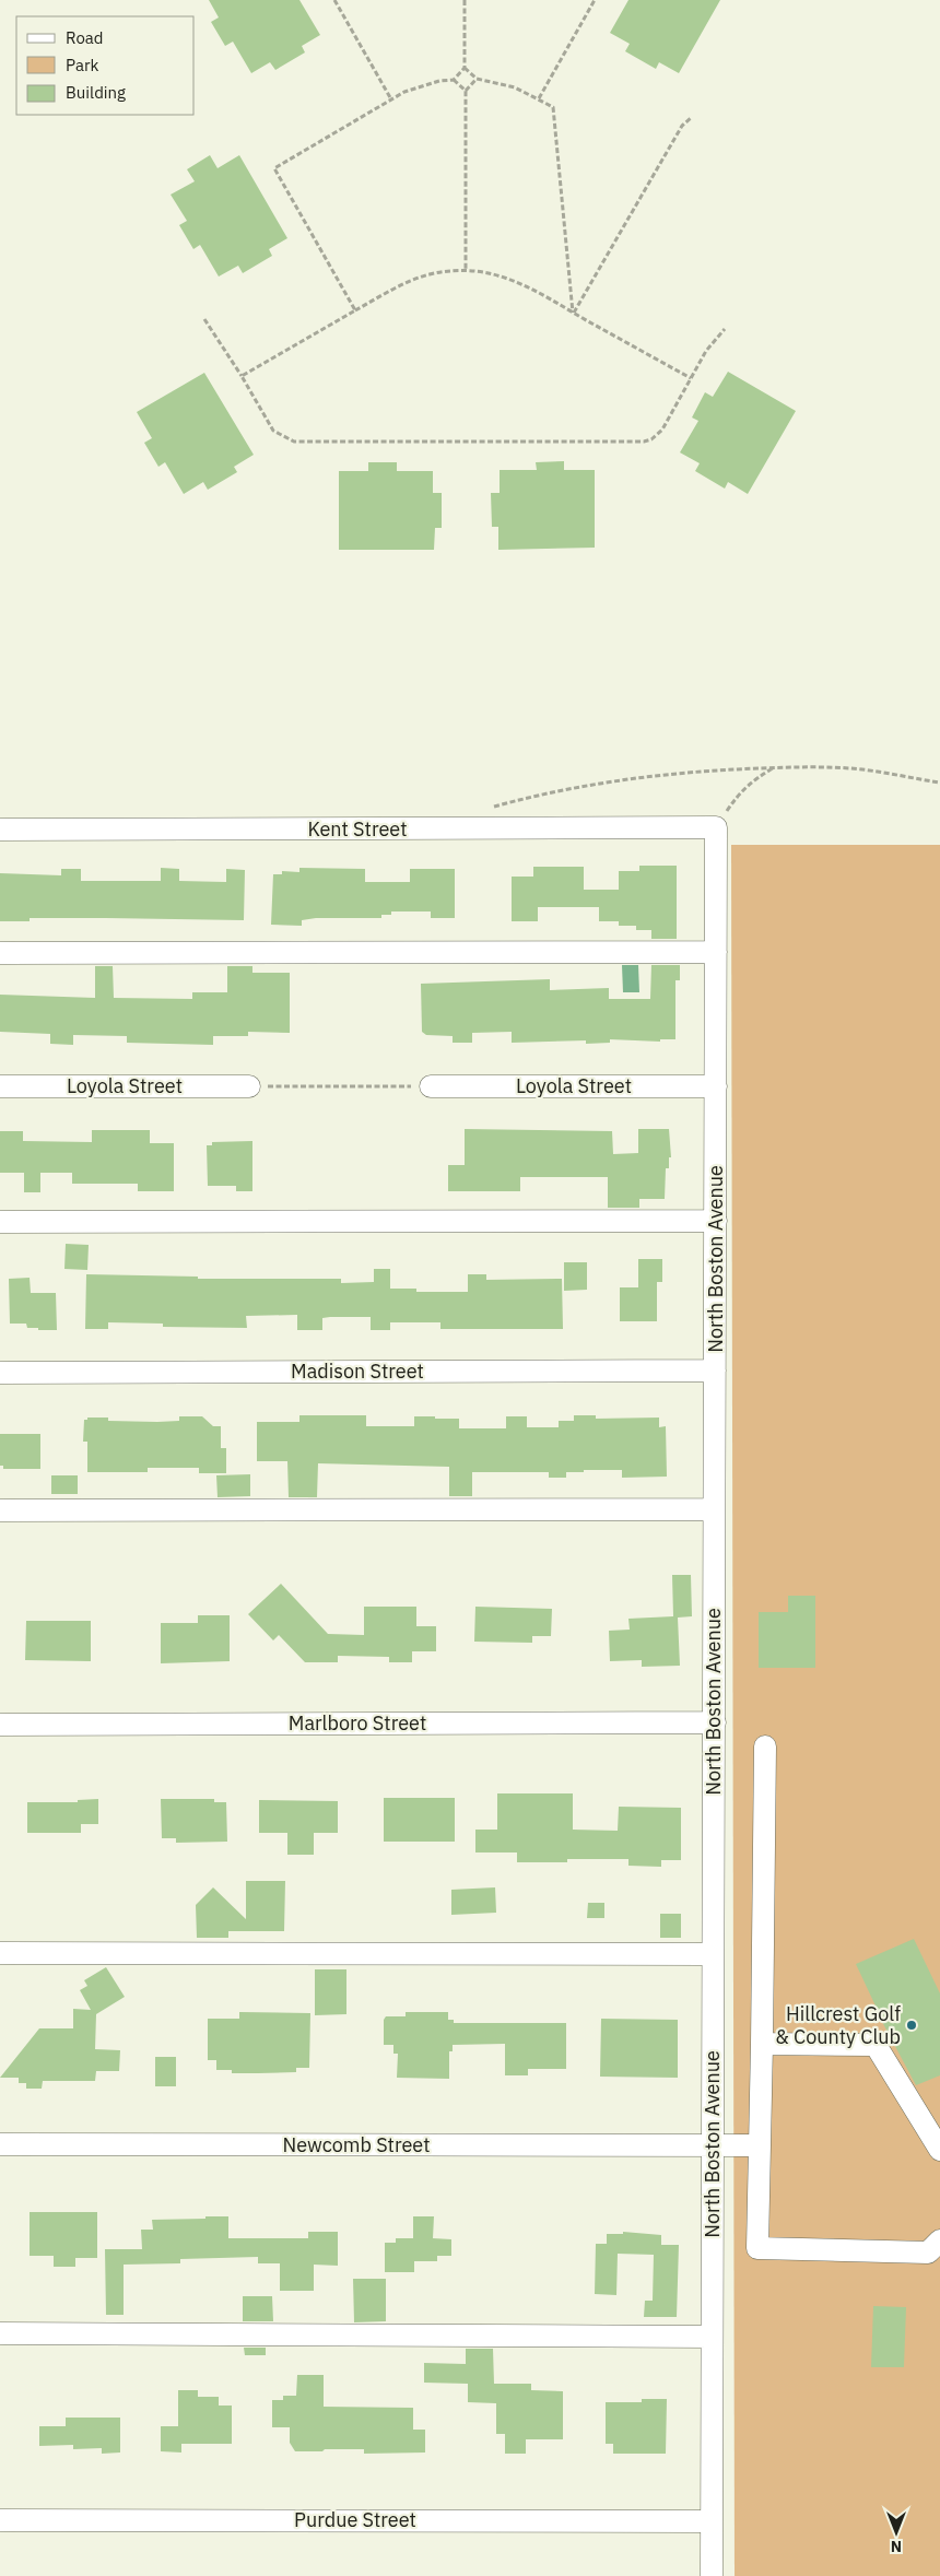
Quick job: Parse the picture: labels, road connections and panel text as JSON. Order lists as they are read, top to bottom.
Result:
{
  "streets": {
    "street": [
      "Kent Street",
      "Loyola Street",
      "North Boston Avenue",
      "Madison Street",
      "Marlboro Street",
      "Newcomb Street",
      "Purdue Street"
    ]
  },
  "crossings": [
    ["Kent Street", "North Boston Avenue"],
    ["Loyola Street", "North Boston Avenue"],
    ["North Boston Avenue", "Madison Street"],
    ["North Boston Avenue", "Marlboro Street"],
    ["North Boston Avenue", "Newcomb Street"],
    ["North Boston Avenue", "Purdue Street"]
  ],
  "places": ["Hillcrest Golf & County Club"],
  "legend": ["Road", "Park", "Building"],
  "north": "bottom"
}
